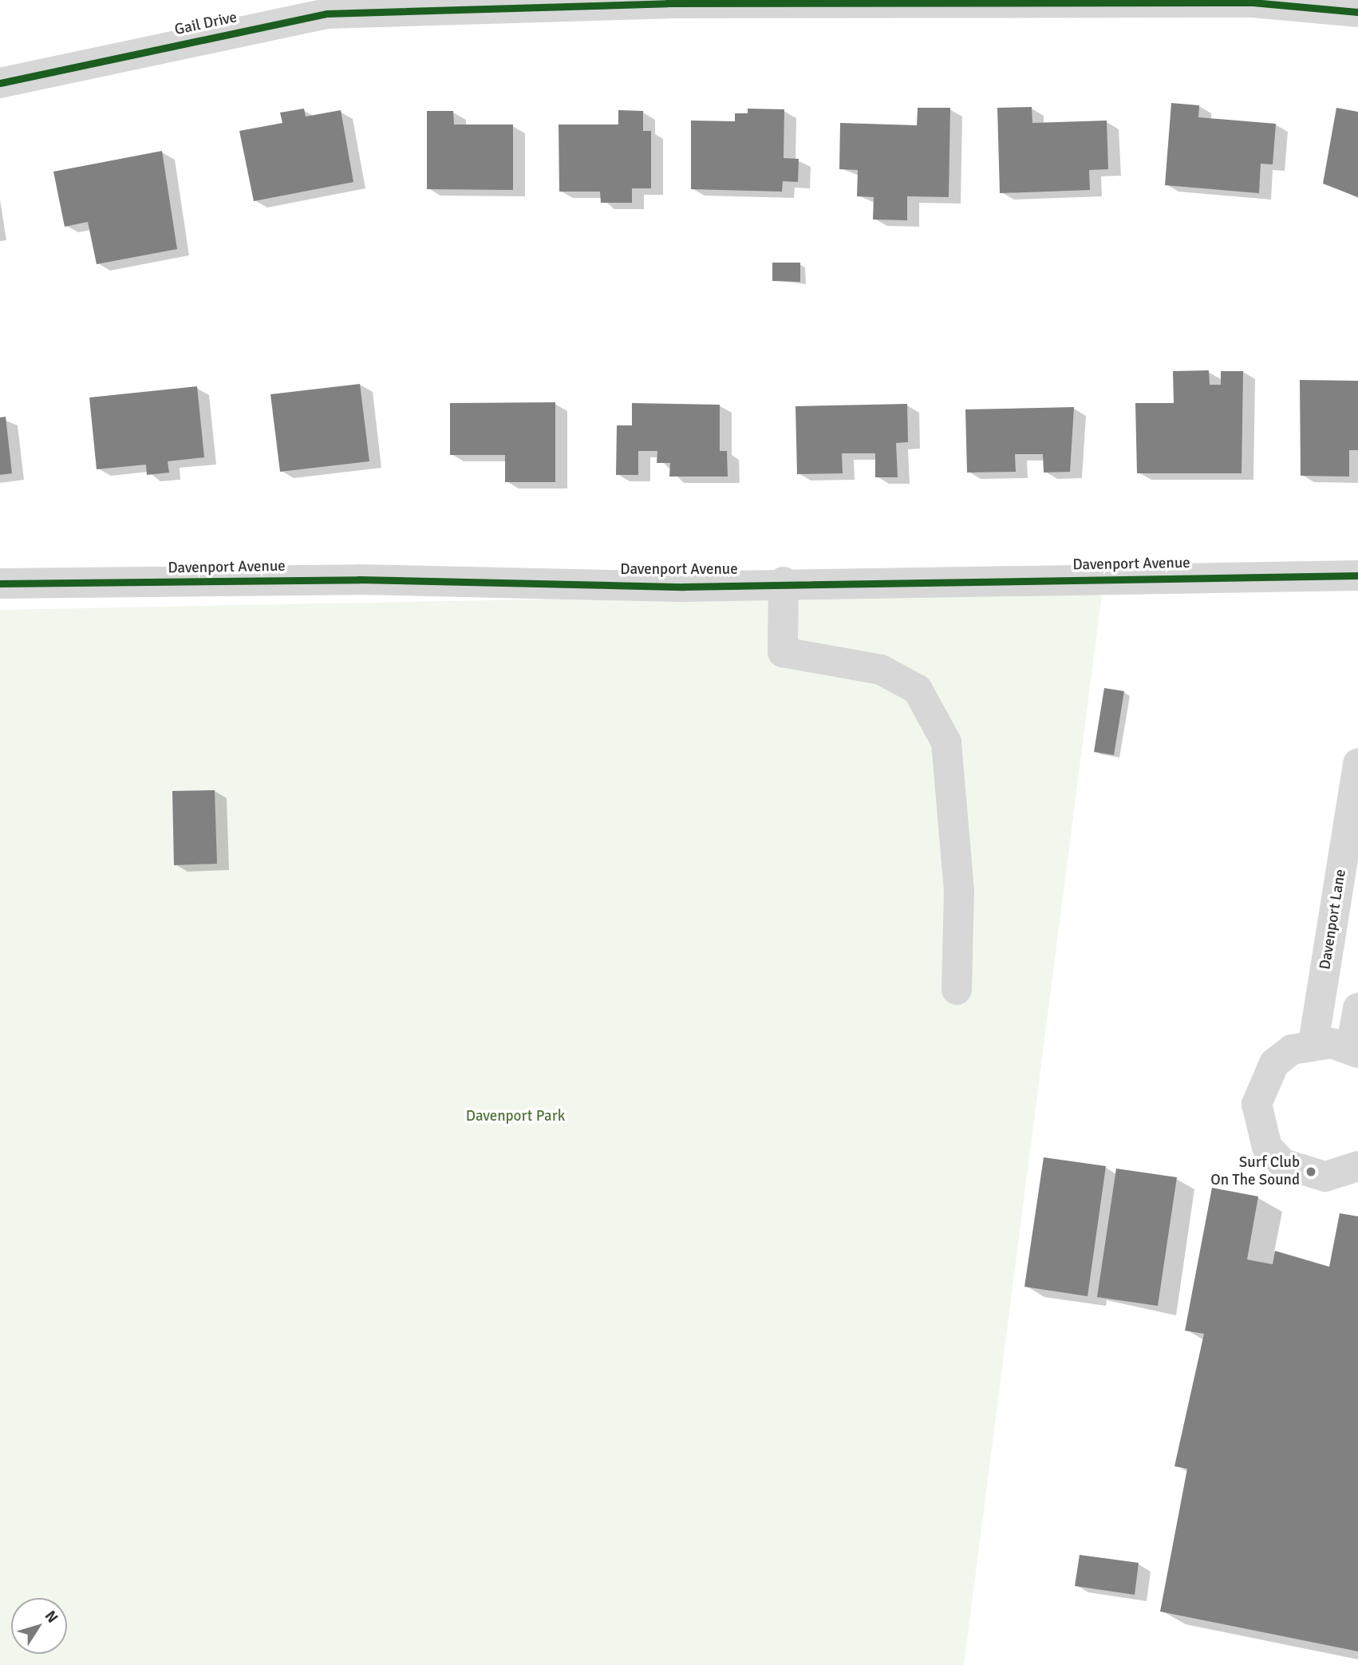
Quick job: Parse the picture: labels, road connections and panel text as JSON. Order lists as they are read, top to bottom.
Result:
{
  "streets": {
    "street": ["Gail Drive", "Davenport Avenue", "Davenport Lane"]
  },
  "parks": ["Davenport Park"],
  "places": ["Surf Club On The Sound"],
  "north": "top right"
}
